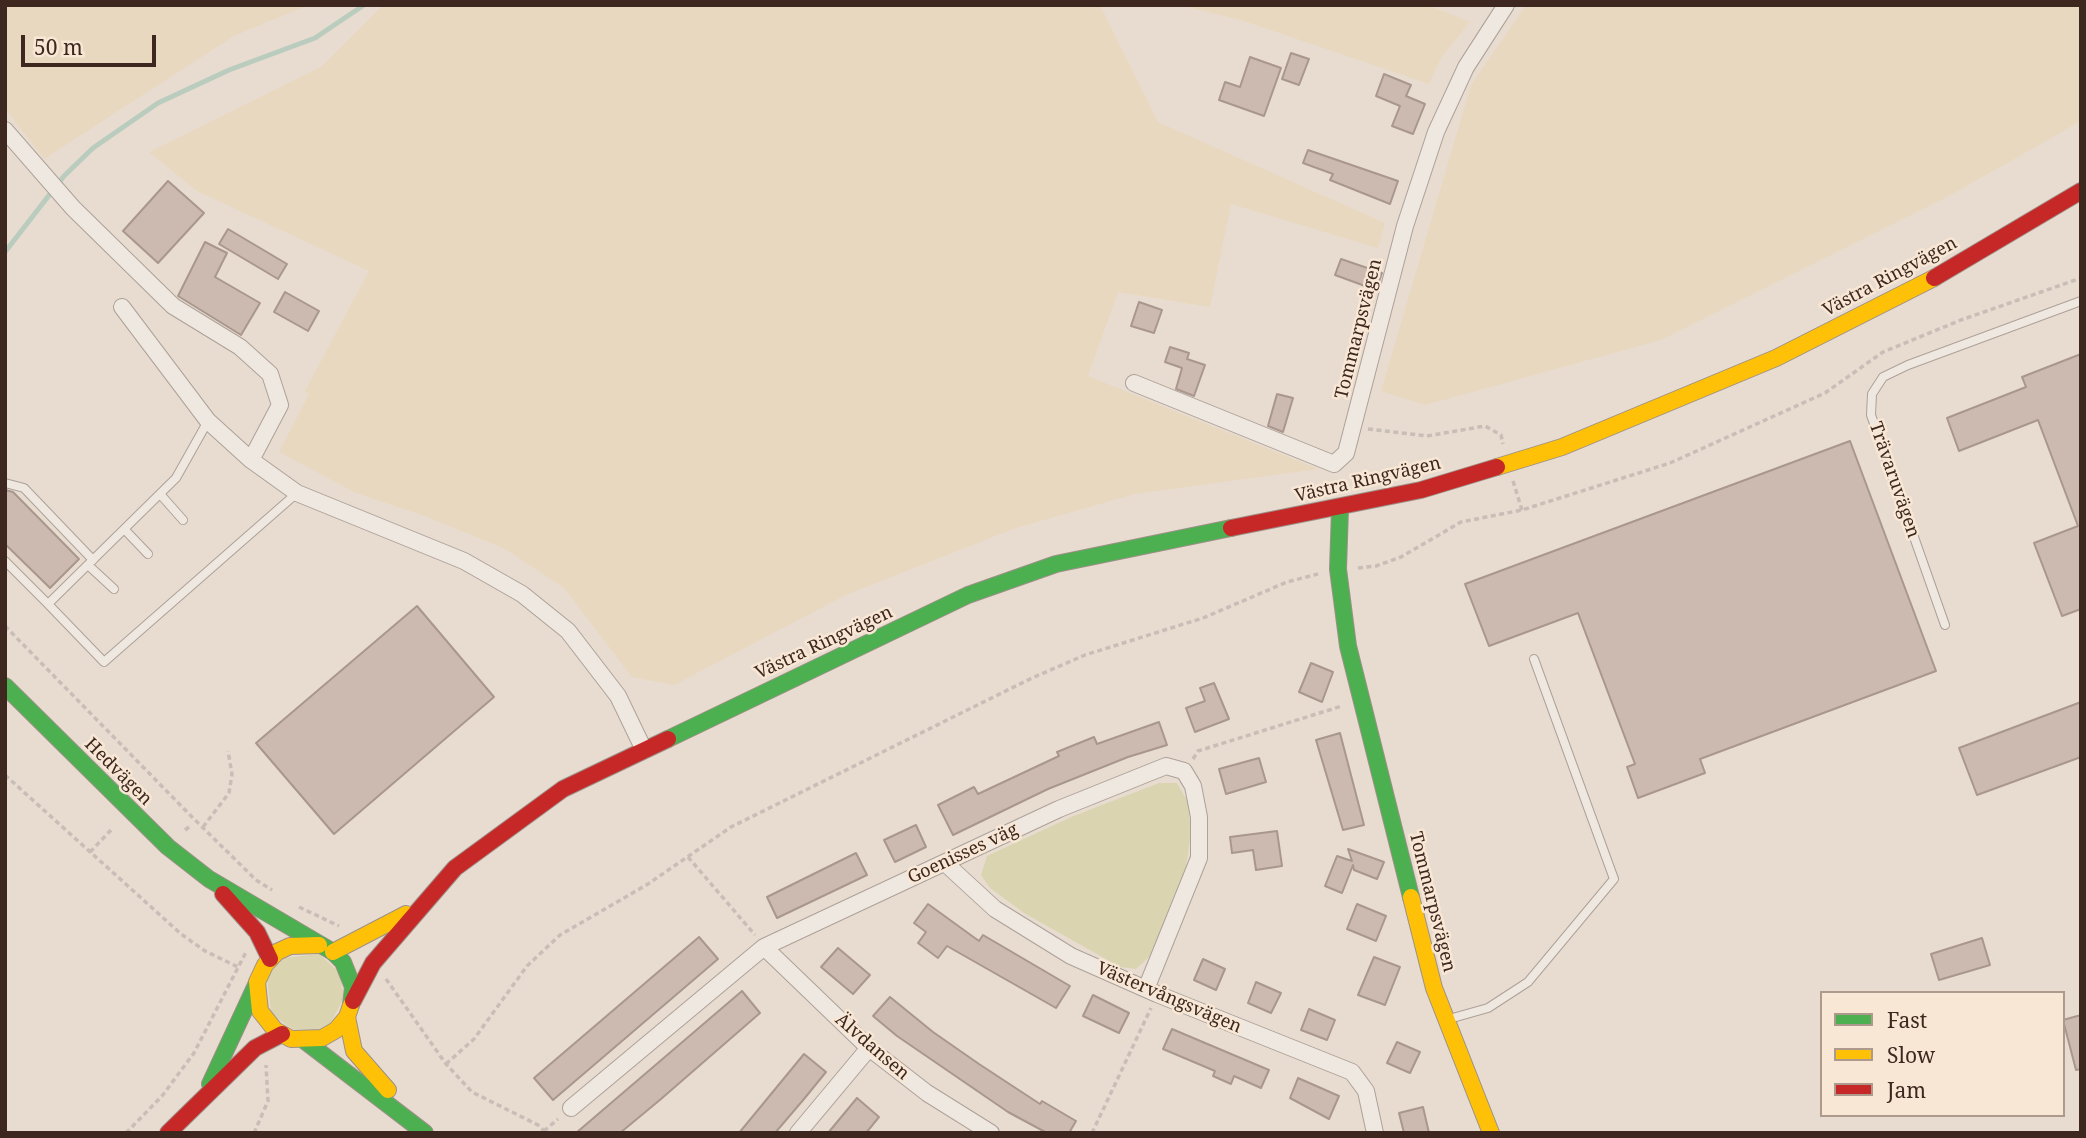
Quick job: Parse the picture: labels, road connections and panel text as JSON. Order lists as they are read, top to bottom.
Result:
{
  "streets": {
    "main road": ["Västra Ringvägen", "Tommarpsvägen", "Hedvägen"],
    "street": ["Goenisses väg", "Västervångsvägen", "Älvdansen"],
    "lane": ["Trävaruvägen"]
  },
  "crossings": [
    ["Västra Ringvägen", "Tommarpsvägen"],
    ["Västra Ringvägen", "Hedvägen"],
    ["Goenisses väg", "Västervångsvägen"],
    ["Goenisses väg", "Älvdansen"]
  ],
  "legend": ["Fast", "Slow", "Jam"],
  "scale_bar": "50 m"
}
